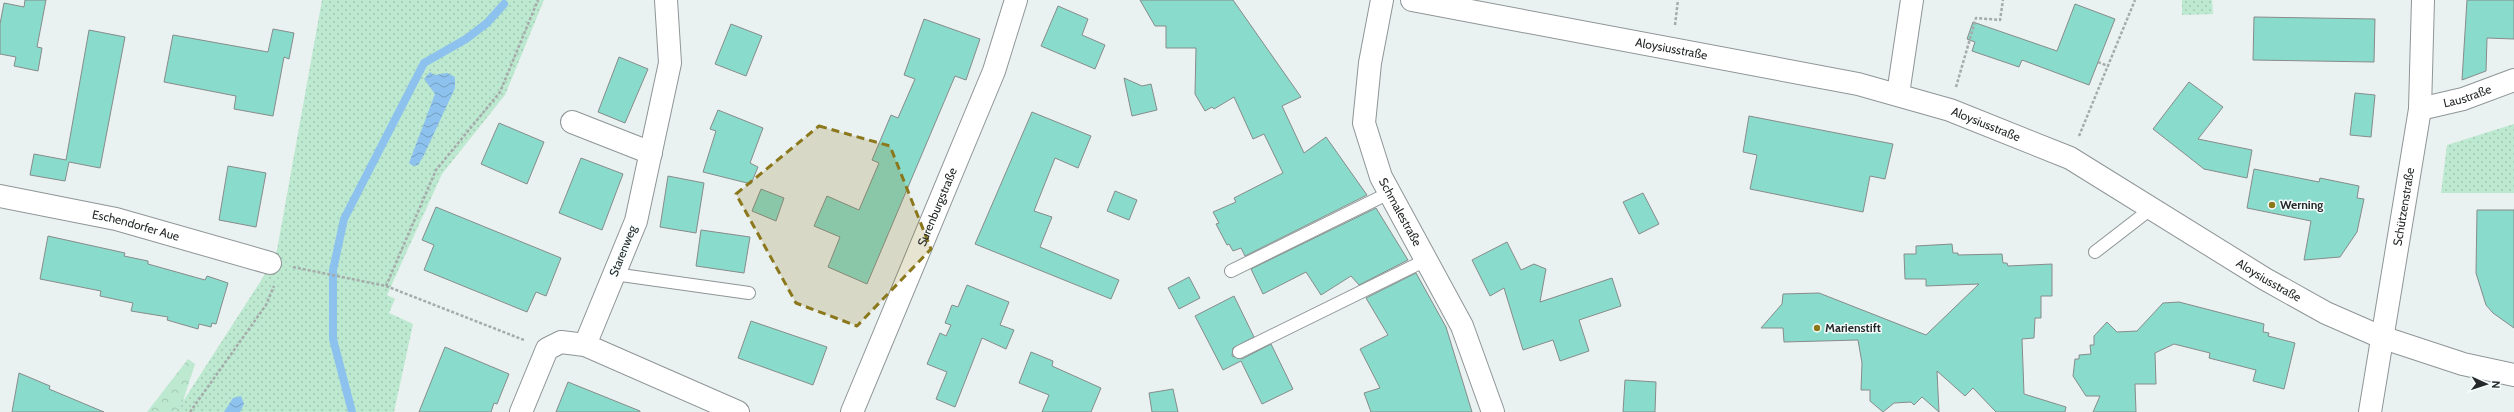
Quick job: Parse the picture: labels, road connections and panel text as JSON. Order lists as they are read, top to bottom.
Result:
{
  "streets": {
    "street": [
      "Aloysiusstraße",
      "Laustraße",
      "Surenburgstraße",
      "Schützenstraße",
      "Schmalestraße",
      "Eschendorfer Aue",
      "Starenweg"
    ]
  },
  "crossings": [
    ["Aloysiusstraße", "Schützenstraße"],
    ["Laustraße", "Schützenstraße"]
  ],
  "places": ["Werning", "Marienstift"],
  "north": "right"
}
